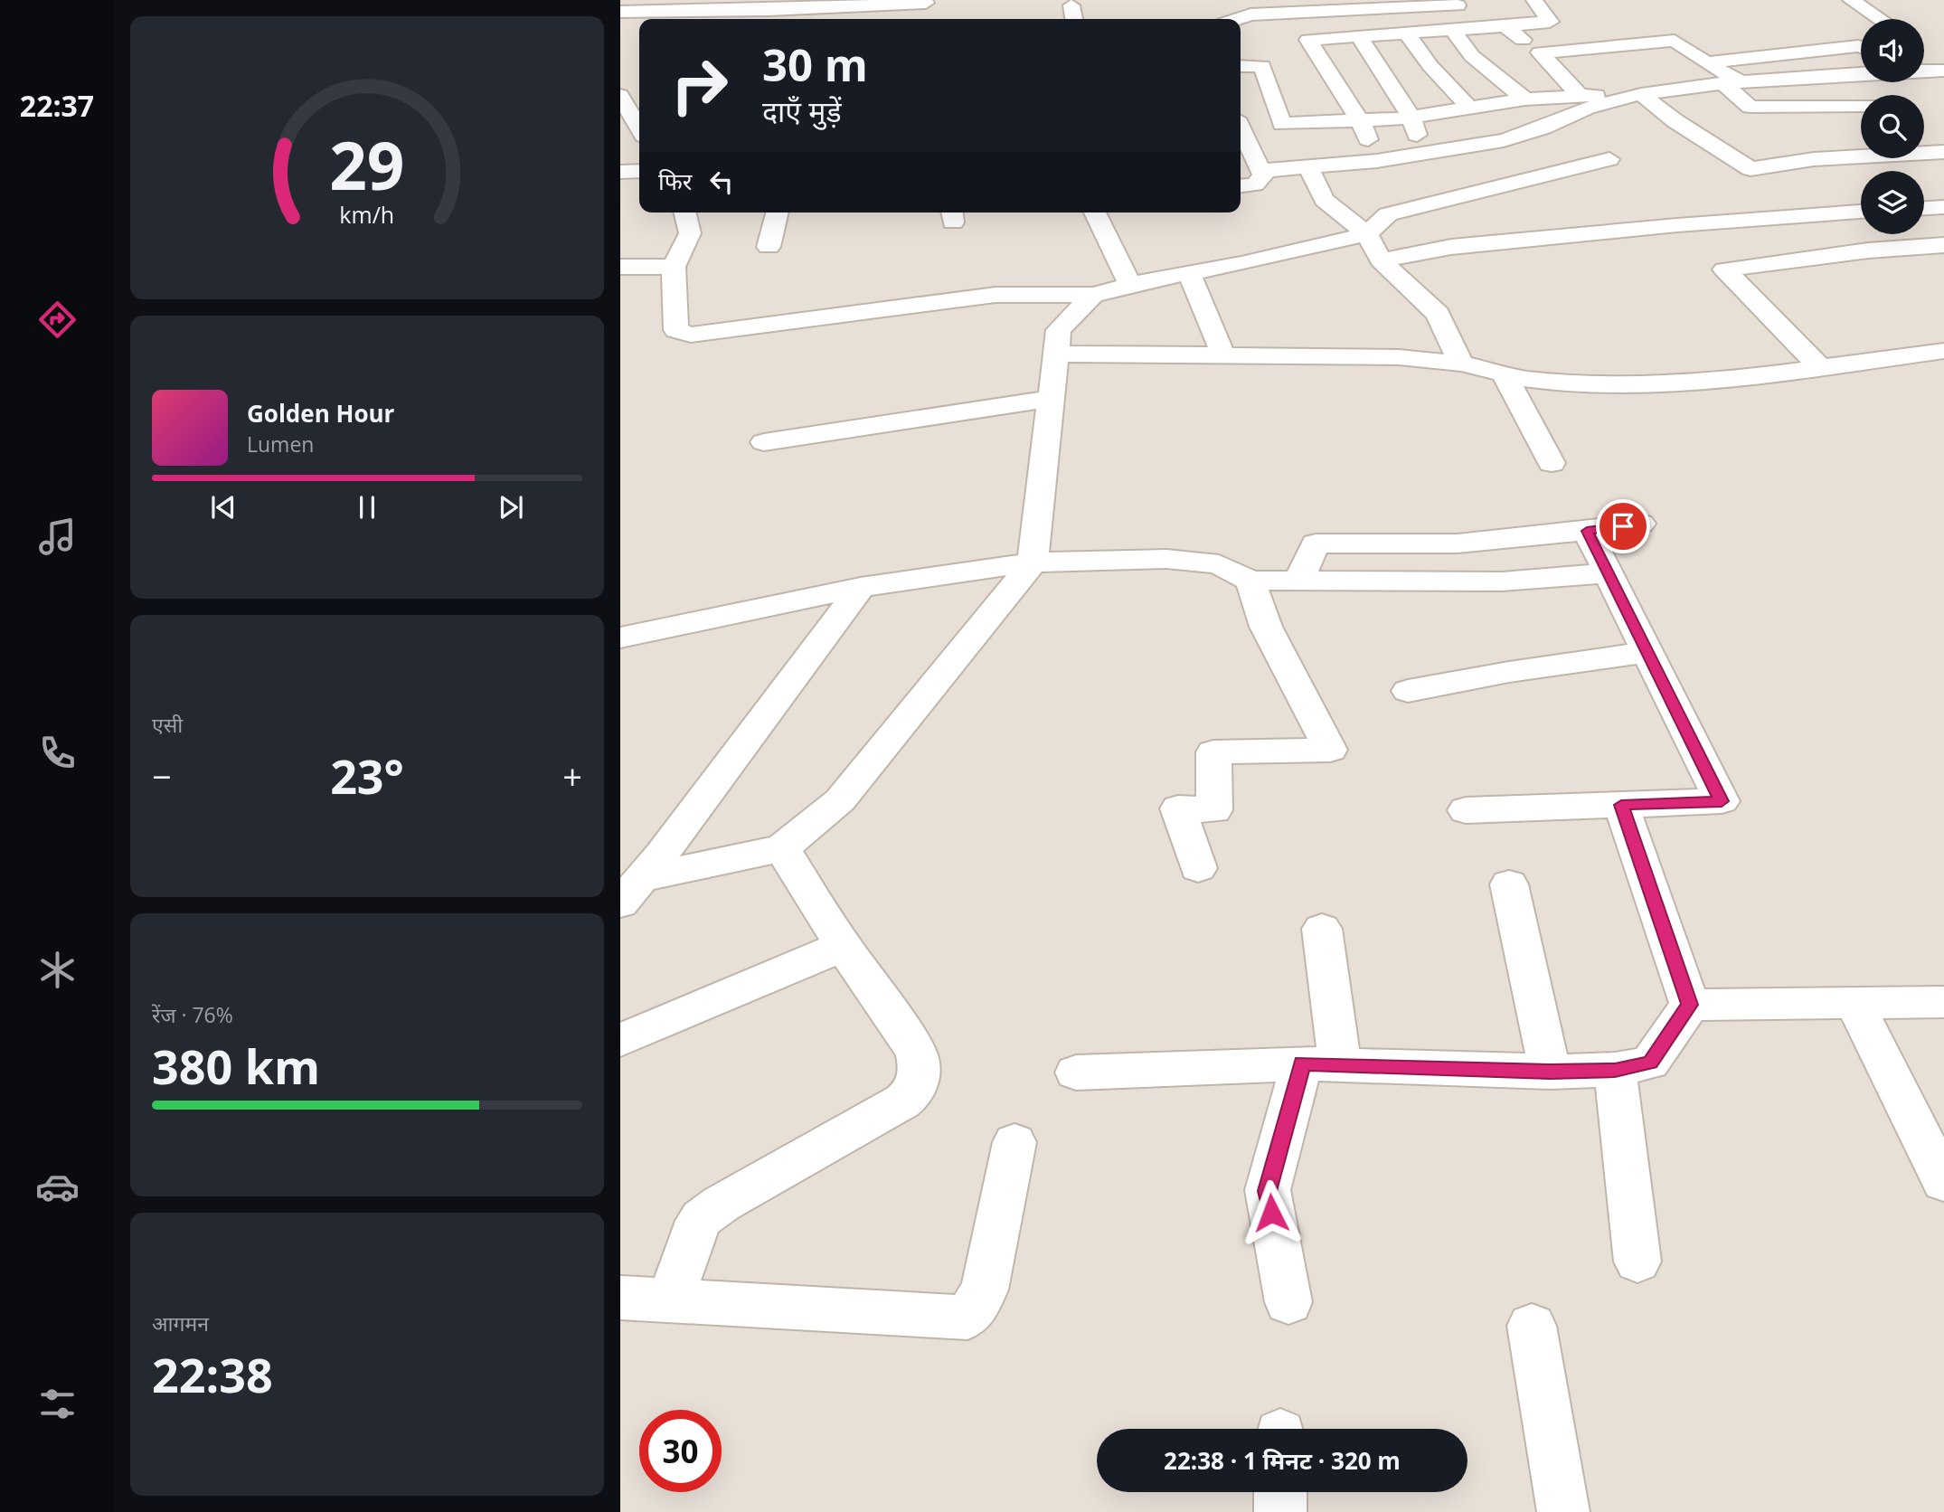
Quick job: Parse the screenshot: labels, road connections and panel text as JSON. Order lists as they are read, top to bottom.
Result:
{
  "page": {
    "tabs": "22:37",
    "turn": ["30 m", "दाएँ मुड़ें"],
    "then": "फिर",
    "song": ["Golden Hour", "Lumen"],
    "tile": [
      "एसी",
      ["रेंज · 76%", "380 km"],
      ["आगमन", "22:38"]
    ],
    "heat": ["−", "23°", "+"],
    "limit": "30",
    "trip": "22:38 · 1 मिनट · 320 m",
    "gauge": ["29", "km/h"]
  }
}
